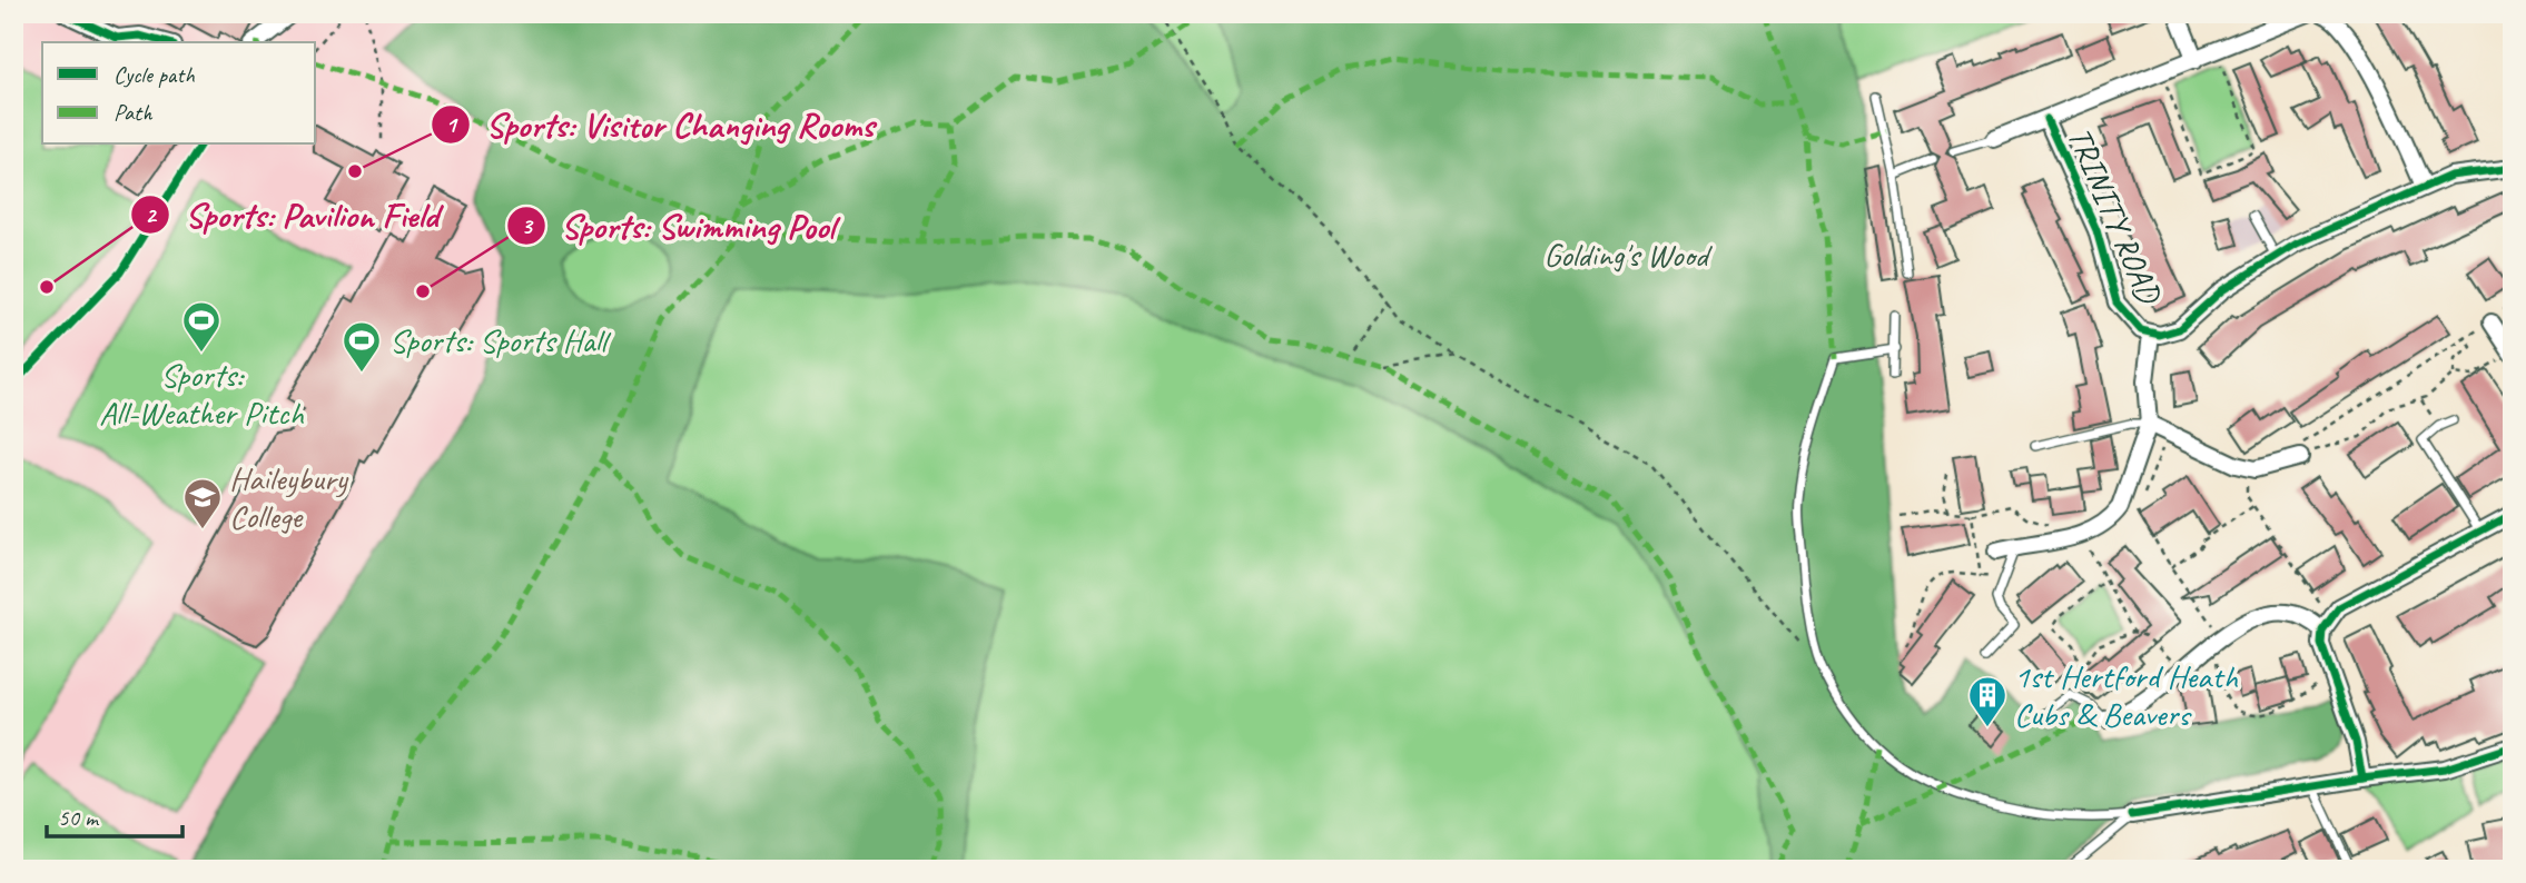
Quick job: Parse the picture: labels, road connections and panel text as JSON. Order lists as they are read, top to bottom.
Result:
{
  "streets": {
    "street": ["TRINITY ROAD"]
  },
  "parks": ["Golding's Wood"],
  "places": {
    "other": ["Sports: Visitor Changing Rooms", "Sports: Pavilion Field", "Sports: Swimming Pool"],
    "sports": ["Sports: All-Weather Pitch", "Sports: Sports Hall"],
    "school or university": ["Haileybury College"],
    "building": ["1st Hertford Heath Cubs & Beavers"]
  },
  "legend": ["Cycle path", "Path"],
  "scale_bar": "50 m"
}
